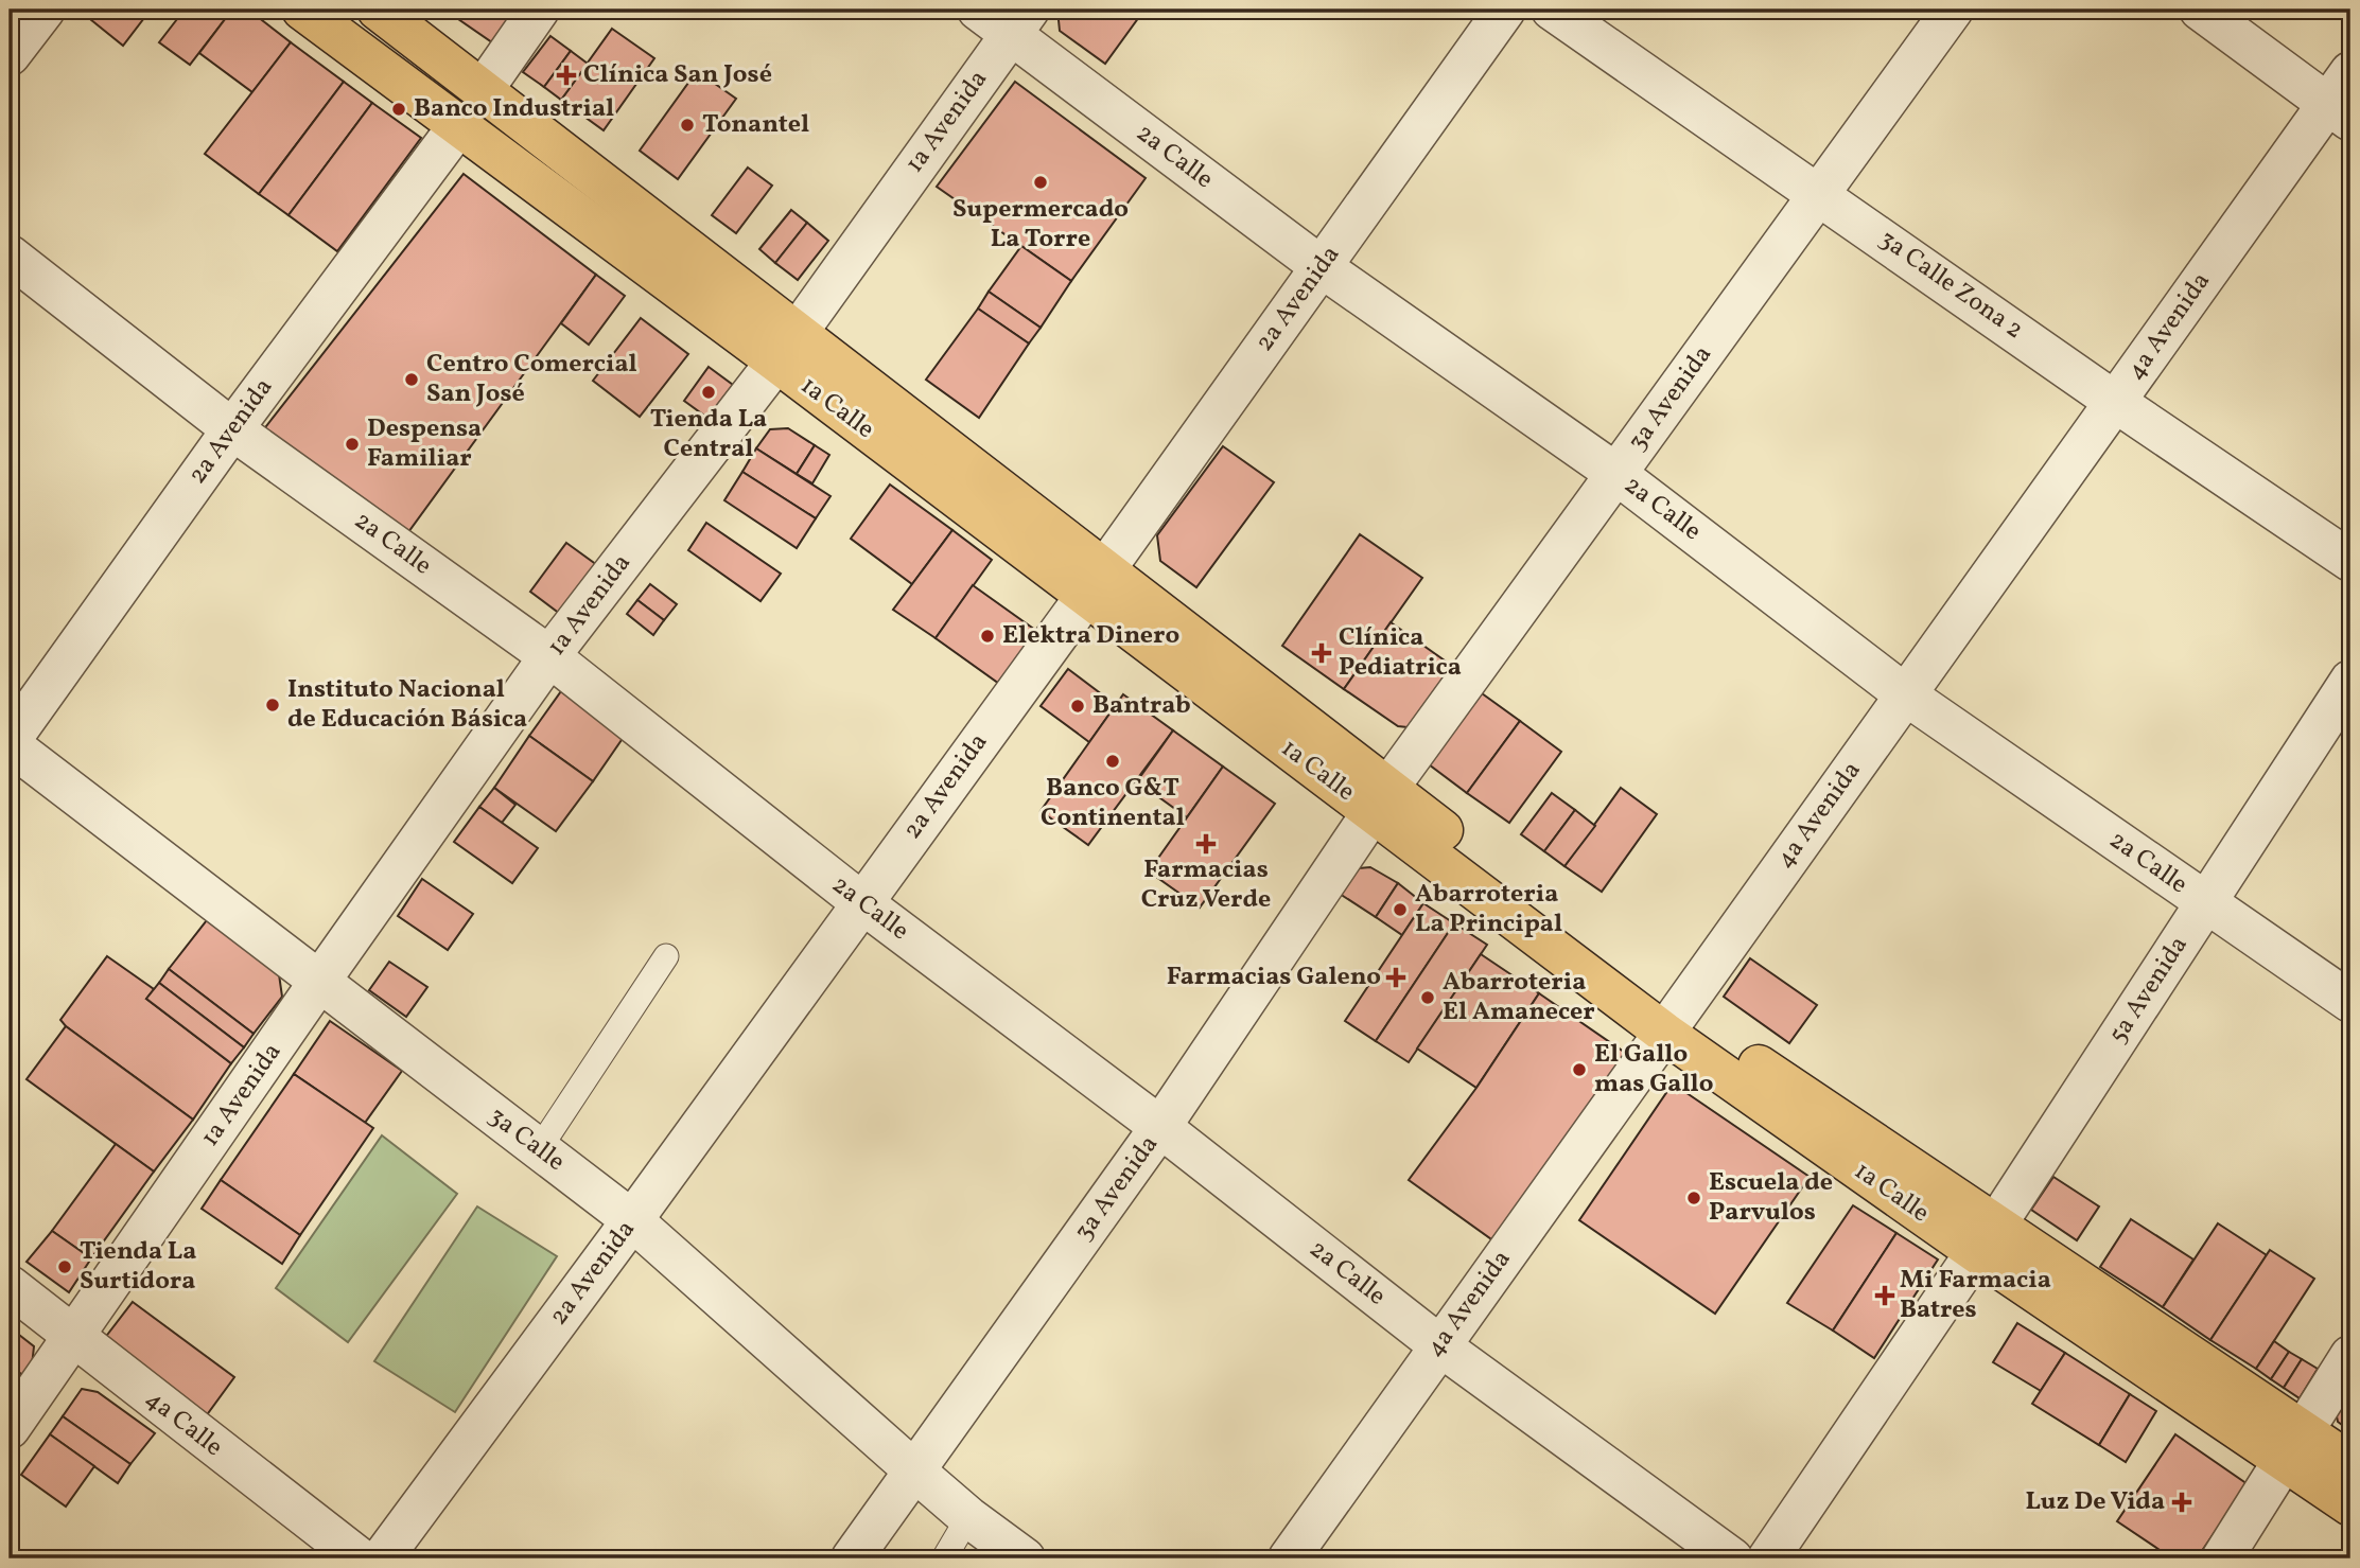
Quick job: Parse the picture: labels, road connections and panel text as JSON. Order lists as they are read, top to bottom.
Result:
{
  "streets": {
    "main road": ["1a Calle"],
    "street": [
      "1a Avenida",
      "2a Calle",
      "3a Calle Zona 2",
      "2a Avenida",
      "4a Avenida",
      "3a Avenida",
      "5a Avenida",
      "3a Calle",
      "4a Calle"
    ]
  },
  "crossings": [
    ["1a Avenida", "2a Calle"],
    ["1a Avenida", "1a Calle"],
    ["1a Avenida", "3a Calle"],
    ["1a Avenida", "4a Calle"],
    ["2a Calle", "2a Avenida"],
    ["2a Calle", "4a Avenida"],
    ["2a Calle", "3a Avenida"],
    ["2a Calle", "5a Avenida"],
    ["3a Calle Zona 2", "4a Avenida"],
    ["3a Calle Zona 2", "3a Avenida"],
    ["2a Avenida", "1a Calle"],
    ["2a Avenida", "3a Calle"],
    ["4a Avenida", "1a Calle"],
    ["3a Avenida", "1a Calle"],
    ["3a Avenida", "3a Calle"],
    ["1a Calle", "5a Avenida"]
  ],
  "places": {
    "health": [
      "Clínica San José",
      "Clínica Pediatrica",
      "Farmacias Cruz Verde",
      "Farmacias Galeno",
      "Mi Farmacia Batres",
      "Luz De Vida"
    ],
    "other": [
      "Banco Industrial",
      "Tonantel",
      "Supermercado La Torre",
      "Centro Comercial San José",
      "Tienda La Central",
      "Despensa Familiar",
      "Elektra Dinero",
      "Instituto Nacional de Educación Básica",
      "Bantrab",
      "Banco G&T Continental",
      "Abarroteria La Principal",
      "Abarroteria El Amanecer",
      "El Gallo mas Gallo",
      "Escuela de Parvulos",
      "Tienda La Surtidora"
    ]
  }
}
